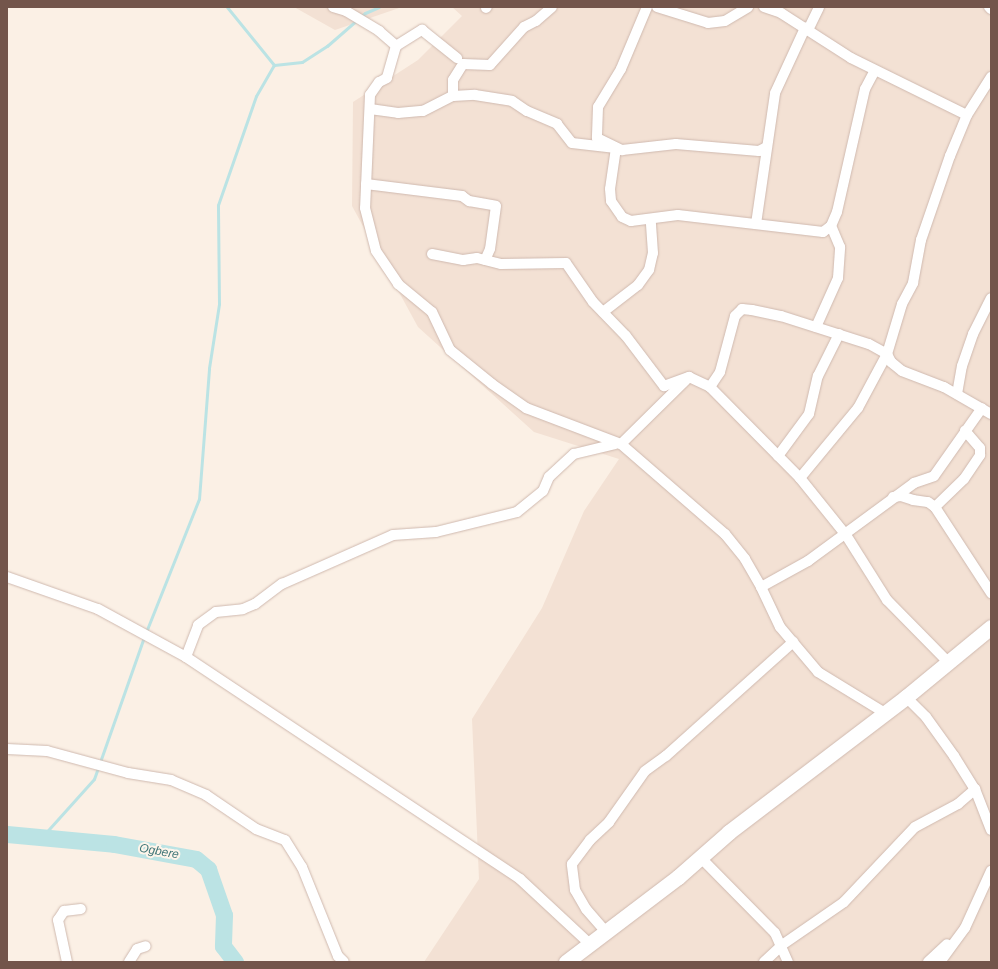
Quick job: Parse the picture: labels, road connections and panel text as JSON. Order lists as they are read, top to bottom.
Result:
{
  "water": ["Ogbere"]
}
